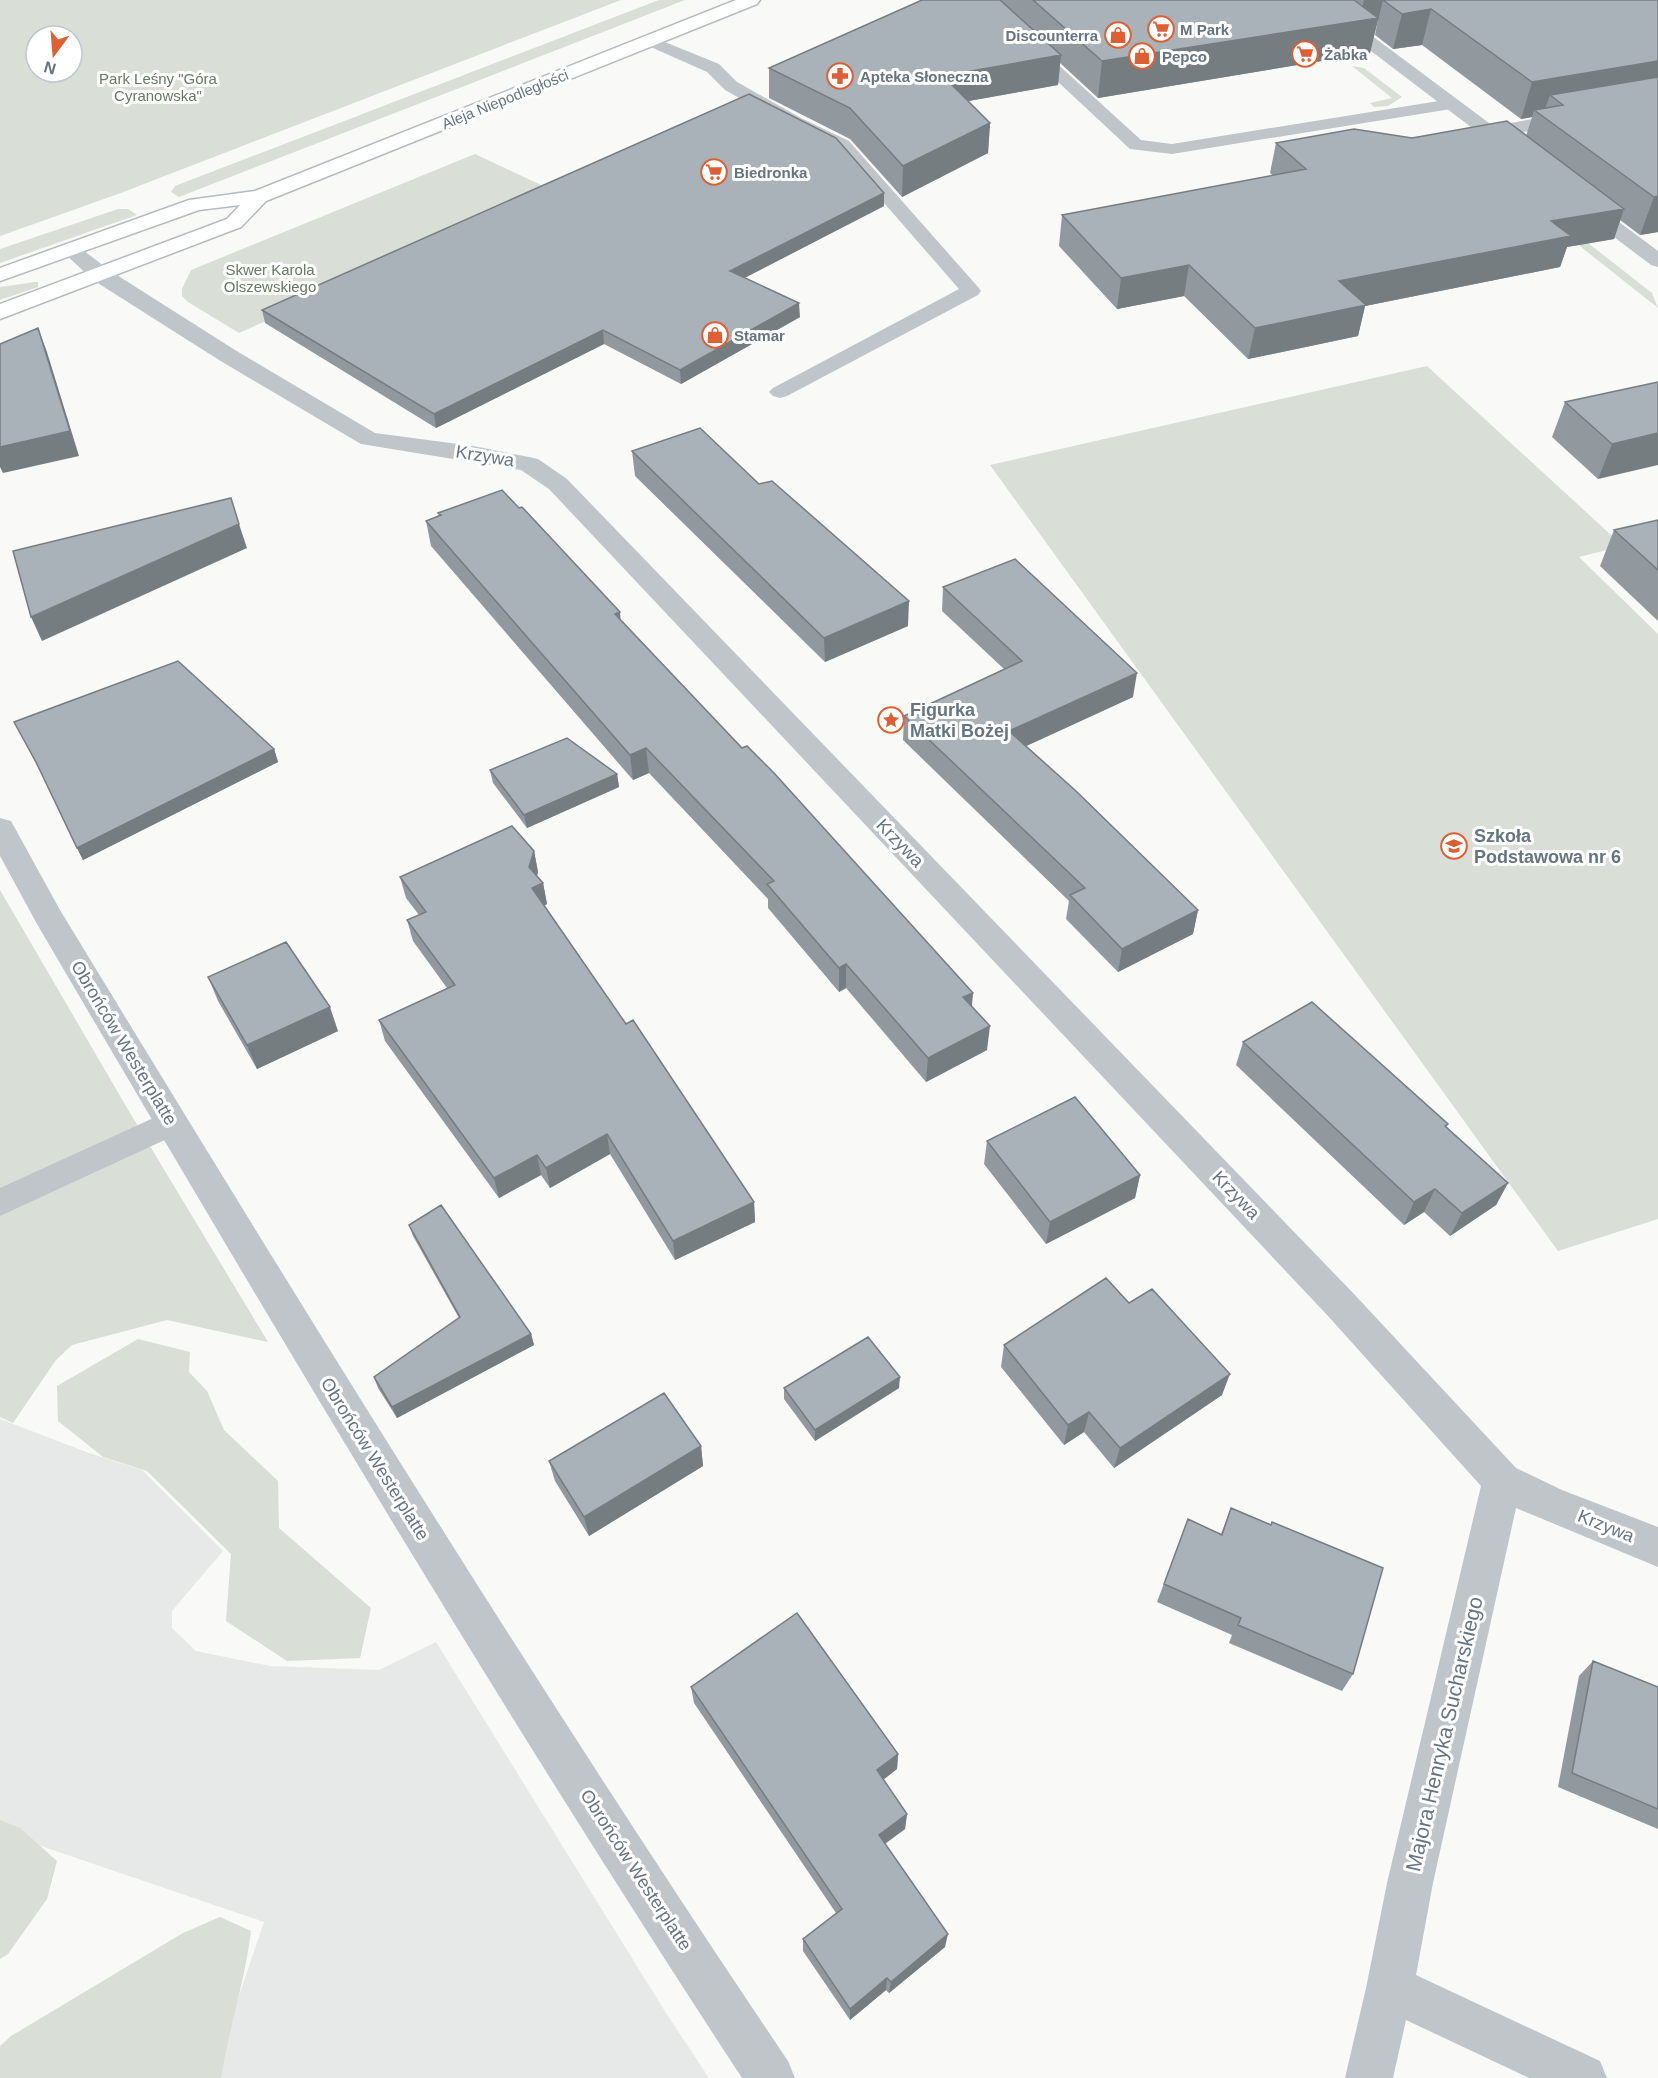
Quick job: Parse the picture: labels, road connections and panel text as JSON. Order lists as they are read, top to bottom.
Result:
{
  "streets": {
    "street": [
      "Aleja Niepodległości",
      "Krzywa",
      "Obrońców Westerplatte",
      "Majora Henryka Sucharskiego"
    ]
  },
  "crossings": [
    ["Aleja Niepodległości", "Krzywa"],
    ["Krzywa", "Majora Henryka Sucharskiego"]
  ],
  "parks": ["Park Leśny \"Góra Cyranowska\"", "Skwer Karola Olszewskiego"],
  "places": {
    "supermarket": ["M Park", "Żabka", "Biedronka"],
    "shop": ["Discounterra", "Pepco", "Stamar"],
    "pharmacy": ["Apteka Słoneczna"],
    "place": ["Figurka Matki Bożej"],
    "school or university": ["Szkoła Podstawowa nr 6"]
  },
  "north": "bottom"
}
